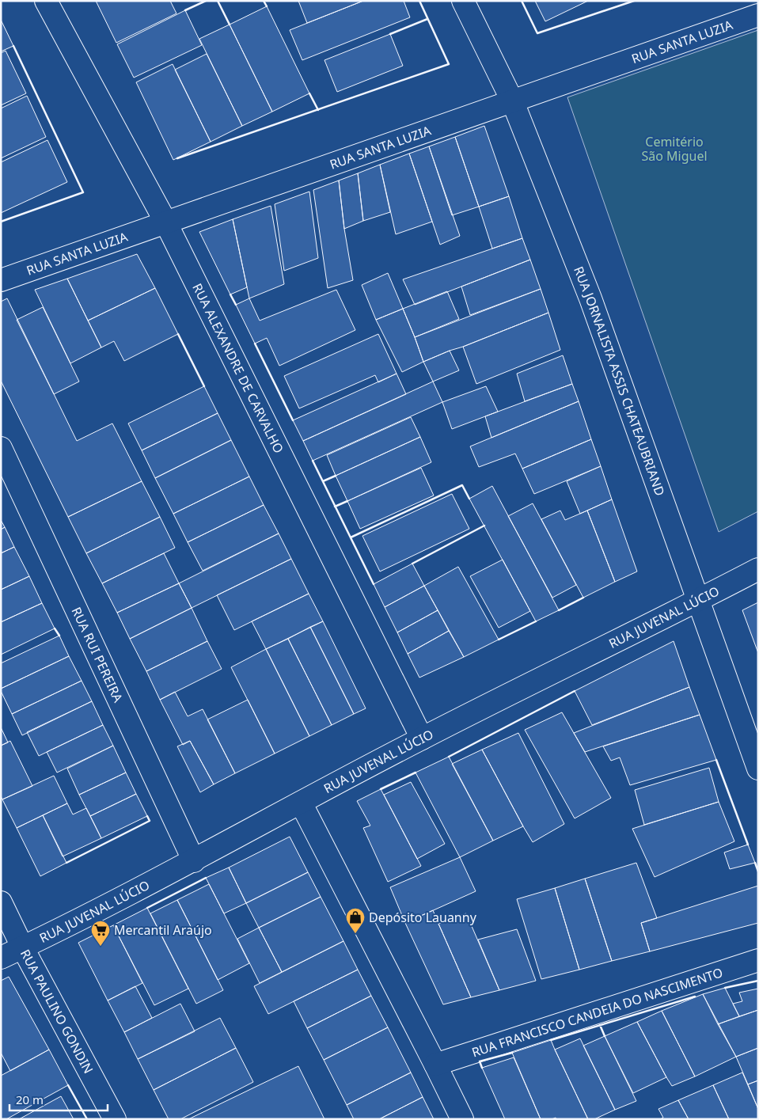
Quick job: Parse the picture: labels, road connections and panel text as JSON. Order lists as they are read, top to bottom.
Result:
{
  "streets": {
    "street": [
      "RUA SANTA LUZIA",
      "RUA ALEXANDRE DE CARVALHO",
      "RUA JORNALISTA ASSIS CHATEAUBRIAND",
      "RUA JUVENAL LÚCIO",
      "RUA RUI PEREIRA",
      "RUA PAULINO GONDIN",
      "RUA FRANCISCO CANDEIA DO NASCIMENTO"
    ]
  },
  "crossings": [
    ["RUA SANTA LUZIA", "RUA ALEXANDRE DE CARVALHO"],
    ["RUA SANTA LUZIA", "RUA JORNALISTA ASSIS CHATEAUBRIAND"],
    ["RUA ALEXANDRE DE CARVALHO", "RUA JUVENAL LÚCIO"],
    ["RUA JORNALISTA ASSIS CHATEAUBRIAND", "RUA JUVENAL LÚCIO"],
    ["RUA JUVENAL LÚCIO", "RUA RUI PEREIRA"],
    ["RUA JUVENAL LÚCIO", "RUA PAULINO GONDIN"]
  ],
  "parks": ["Cemitério São Miguel"],
  "places": {
    "shop": ["Depósito Lauanny"],
    "supermarket": ["Mercantil Araújo"]
  },
  "scale_bar": "20 m"
}
